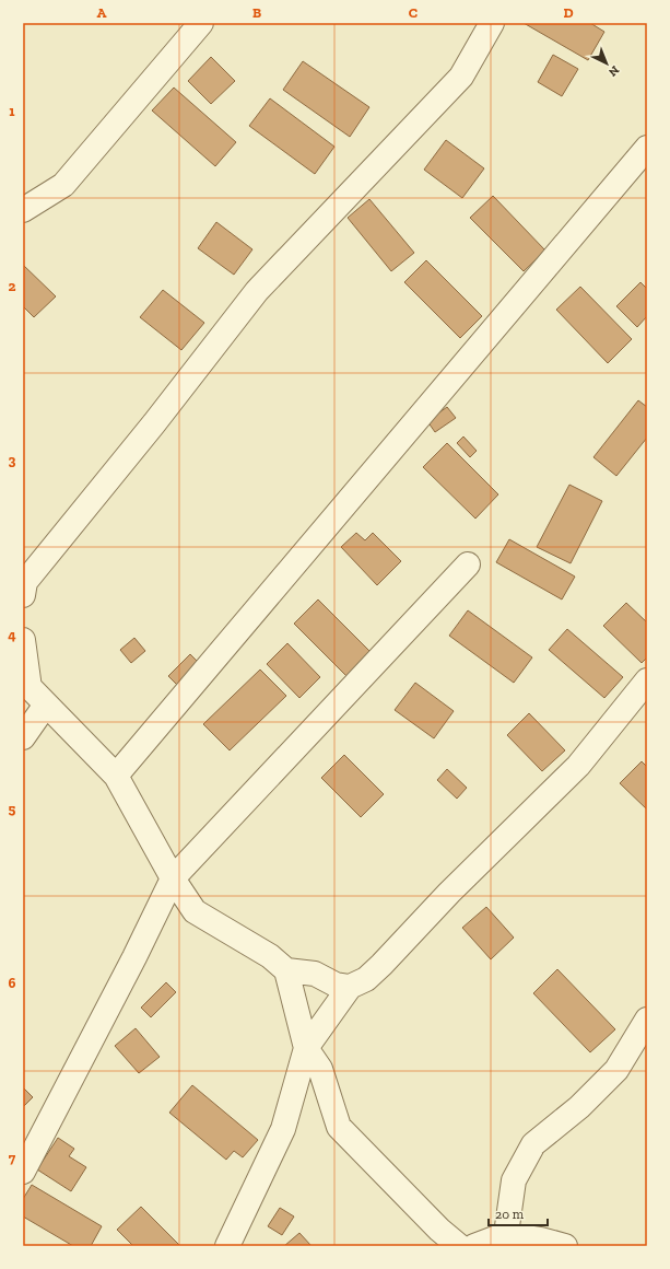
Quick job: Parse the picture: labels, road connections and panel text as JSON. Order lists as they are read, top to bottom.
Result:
{
  "scale_bar": "20 m",
  "north": "bottom right",
  "grid": {
    "columns": [
      "A",
      "B",
      "C",
      "D"
    ],
    "rows": [
      "1",
      "2",
      "3",
      "4",
      "5",
      "6",
      "7"
    ]
  }
}
